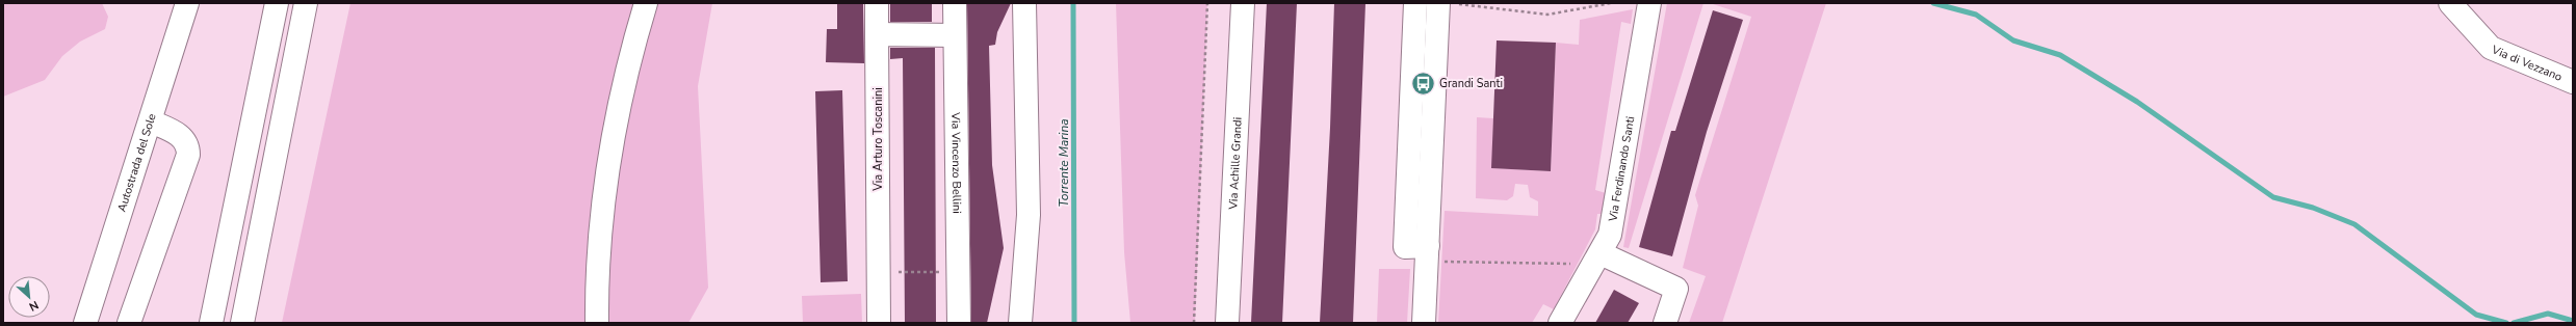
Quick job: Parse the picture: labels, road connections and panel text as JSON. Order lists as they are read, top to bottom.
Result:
{
  "streets": {
    "main road": [
      "Via di Vezzano",
      "Via Arturo Toscanini",
      "Autostrada del Sole",
      "Via Vincenzo Bellini",
      "Via Achille Grandi",
      "Via Ferdinando Santi"
    ]
  },
  "water": ["Torrente Marina"],
  "places": {
    "bus stop": ["Grandi Santi"]
  },
  "north": "bottom right"
}
